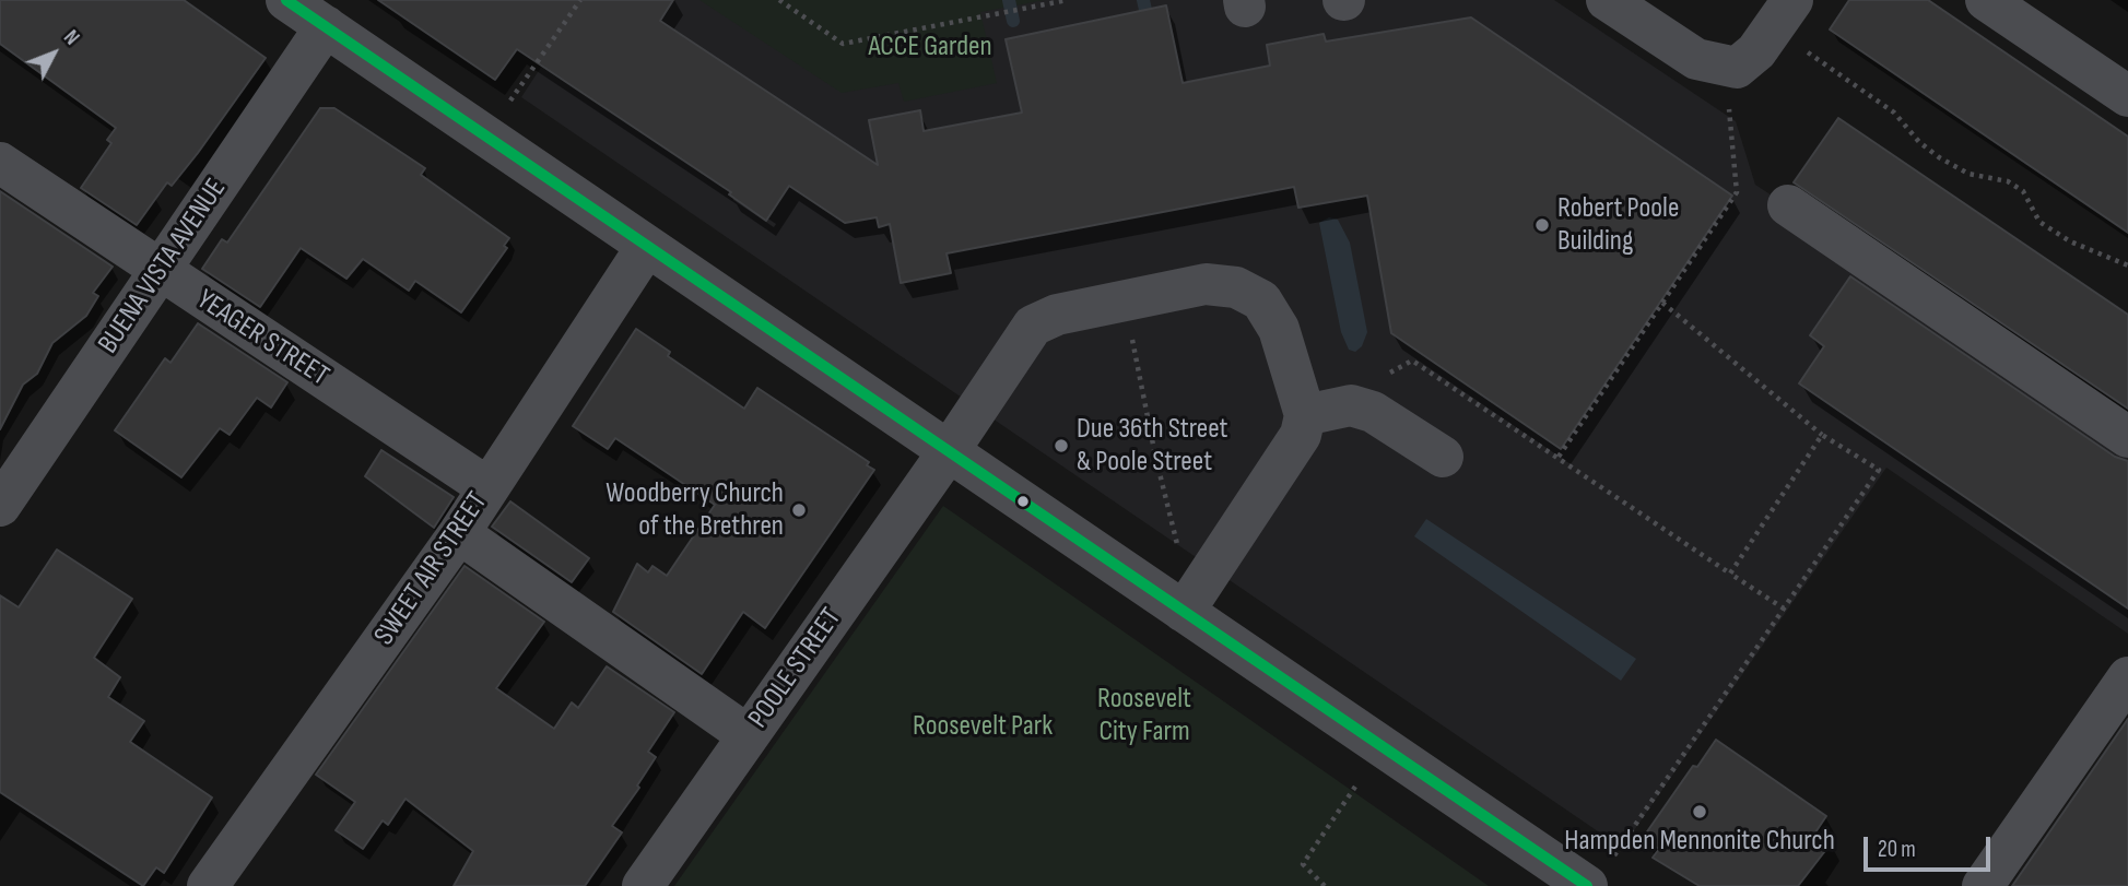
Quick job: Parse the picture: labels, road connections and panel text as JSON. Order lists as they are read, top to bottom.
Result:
{
  "streets": {
    "street": [
      "BUENA VISTA AVENUE",
      "YEAGER STREET",
      "SWEET AIR STREET",
      "POOLE STREET"
    ]
  },
  "crossings": [
    ["BUENA VISTA AVENUE", "YEAGER STREET"],
    ["YEAGER STREET", "SWEET AIR STREET"]
  ],
  "parks": ["ACCE Garden", "Roosevelt City Farm", "Roosevelt Park"],
  "places": [
    "Robert Poole Building",
    "Due 36th Street & Poole Street",
    "Woodberry Church of the Brethren",
    "Hampden Mennonite Church"
  ],
  "scale_bar": "20 m",
  "north": "top right"
}
